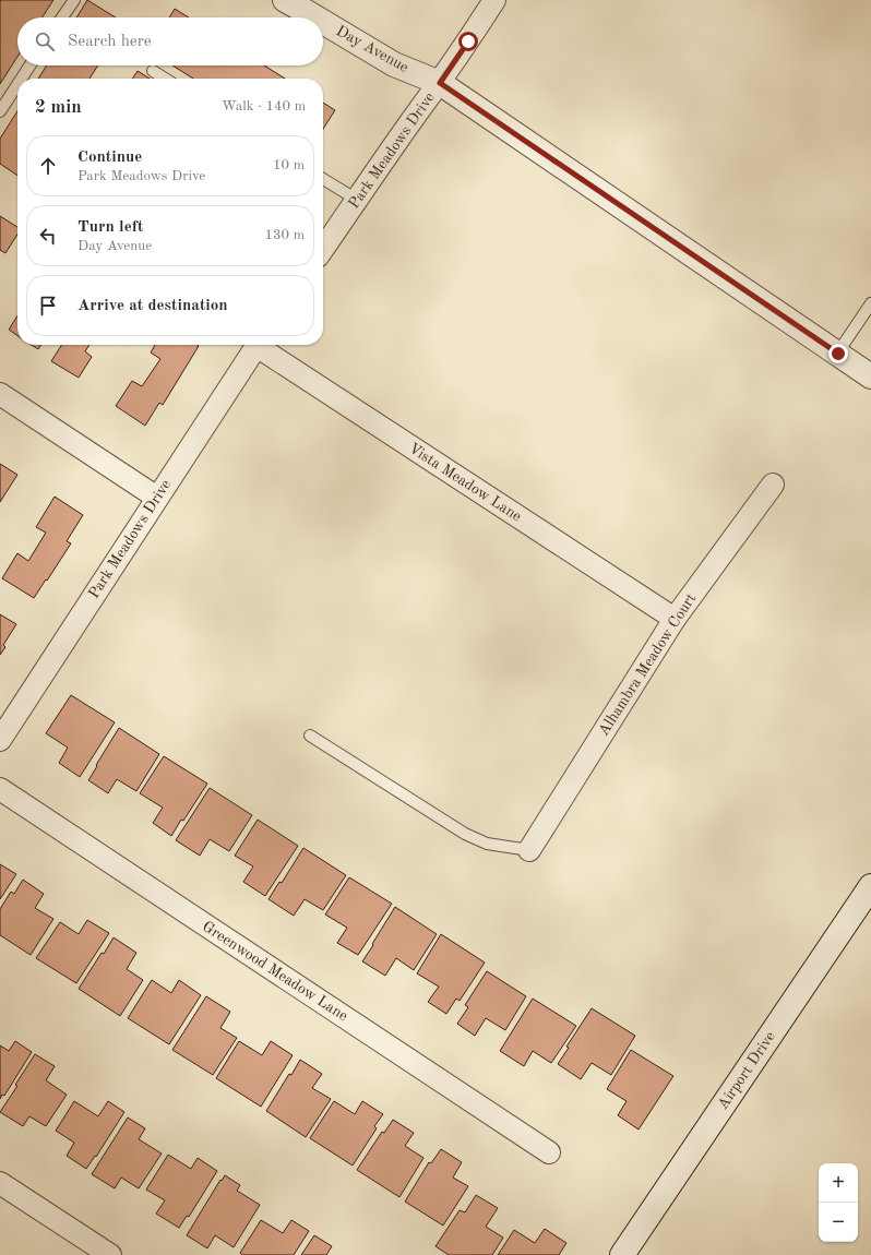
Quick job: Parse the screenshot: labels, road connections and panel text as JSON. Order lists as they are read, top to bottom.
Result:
{
  "streets": {
    "street": [
      "Day Avenue",
      "Park Meadows Drive",
      "Vista Meadow Lane",
      "Alhambra Meadow Court",
      "Greenwood Meadow Lane",
      "Airport Drive"
    ]
  },
  "crossings": [
    ["Day Avenue", "Park Meadows Drive"],
    ["Vista Meadow Lane", "Alhambra Meadow Court"]
  ],
  "page": {
    "search": "Search here",
    "heading": ["2 min", "Walk · 140 m"],
    "list": [
      ["Continue", "Park Meadows Drive", "10 m"],
      ["Turn left", "Day Avenue", "130 m"],
      "Arrive at destination"
    ],
    "map_buttons": ["+", "−"]
  }
}
